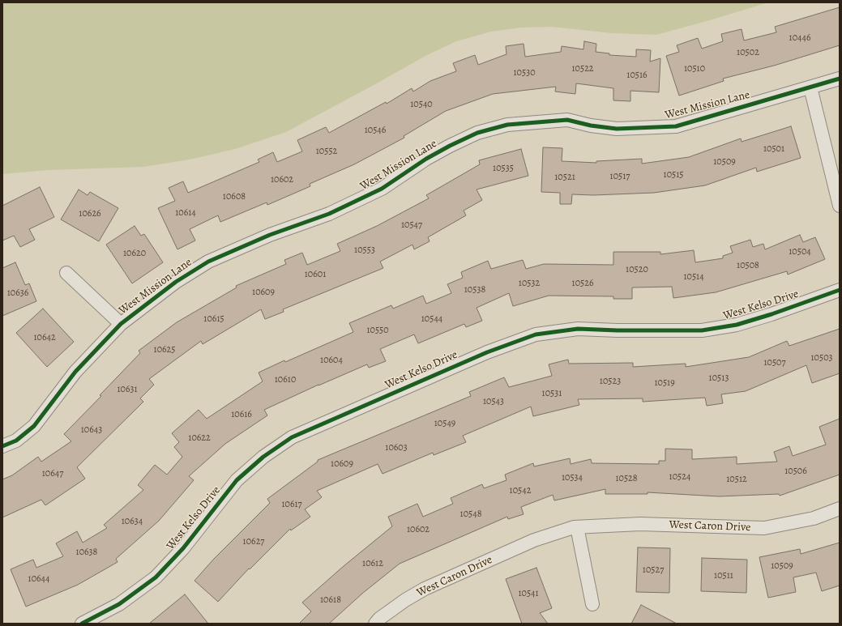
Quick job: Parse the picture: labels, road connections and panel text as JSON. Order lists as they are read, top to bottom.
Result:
{
  "streets": {
    "street": ["West Mission Lane", "West Kelso Drive", "West Caron Drive"]
  },
  "house_numbers": [
    "10446",
    "10502",
    "10522",
    "10510",
    "10530",
    "10516",
    "10540",
    "10546",
    "10501",
    "10552",
    "10509",
    "10535",
    "10515",
    "10517",
    "10521",
    "10602",
    "10608",
    "10614",
    "10626",
    "10547",
    "10553",
    "10504",
    "10620",
    "10508",
    "10520",
    "10601",
    "10514",
    "10532",
    "10526",
    "10538",
    "10609",
    "10636",
    "10615",
    "10544",
    "10550",
    "10642",
    "10625",
    "10503",
    "10604",
    "10507",
    "10513",
    "10610",
    "10523",
    "10519",
    "10631",
    "10531",
    "10543",
    "10616",
    "10549",
    "10643",
    "10622",
    "10603",
    "10609",
    "10506",
    "10647",
    "10524",
    "10534",
    "10528",
    "10512",
    "10542",
    "10617",
    "10548",
    "10634",
    "10602",
    "10627",
    "10638",
    "10612",
    "10509",
    "10527",
    "10511",
    "10644",
    "10541",
    "10618"
  ]
}
